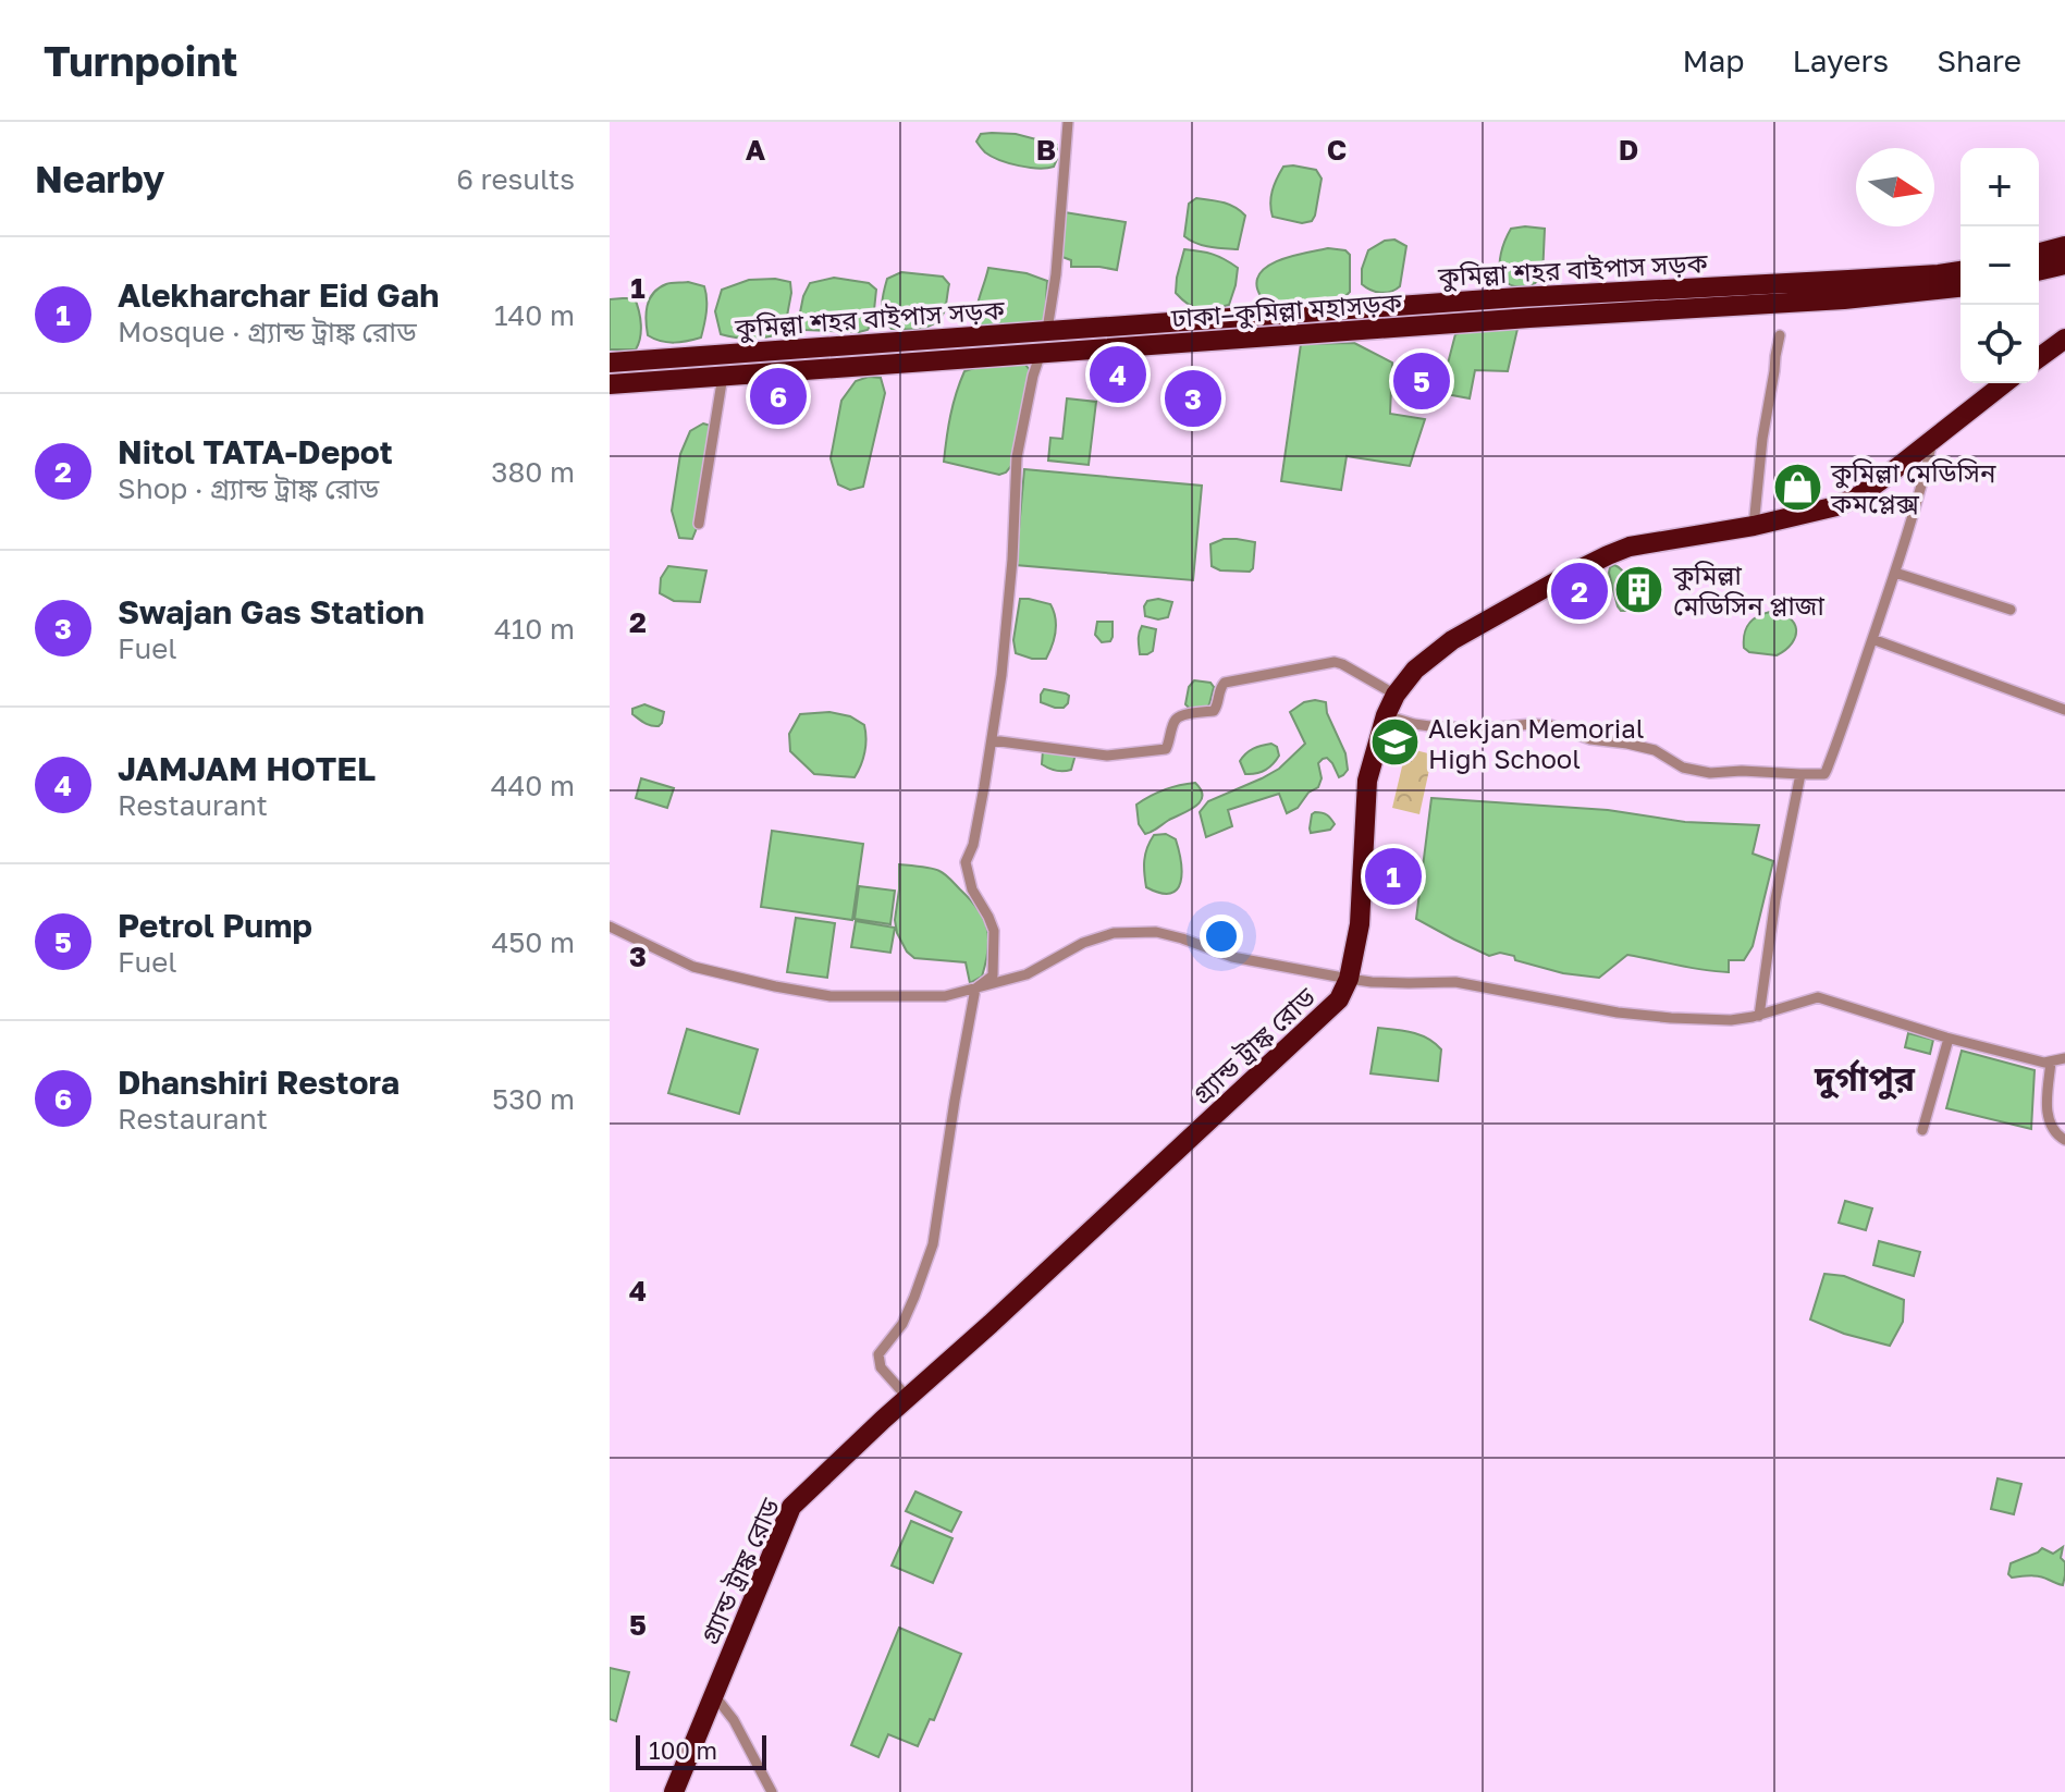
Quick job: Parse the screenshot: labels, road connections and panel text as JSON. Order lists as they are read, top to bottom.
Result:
{
  "streets": {
    "highway": ["কুমিল্লা শহর বাইপাস সড়ক", "ঢাকা–কুমিল্লা মহাসড়ক", "গ্র্যান্ড ট্রাঙ্ক রোড"]
  },
  "districts": ["দুর্গাপুর"],
  "places": {
    "shop": ["কুমিল্লা মেডিসিন কমপ্লেক্স"],
    "building": ["কুমিল্লা মেডিসিন প্লাজা"],
    "school or university": ["Alekjan Memorial High School"]
  },
  "scale_bar": "100 m",
  "north": "right",
  "page": {
    "header": "Turnpoint",
    "nav": ["Map", "Layers", "Share"],
    "heading": ["Nearby", "6 results"],
    "map_buttons": ["+", "−"],
    "list": [
      {
        "mark": "1",
        "name": "Alekharchar Eid Gah",
        "note": "Mosque · গ্র্যান্ড ট্রাঙ্ক রোড",
        "value": "140 m"
      },
      {
        "mark": "2",
        "name": "Nitol TATA-Depot",
        "note": "Shop · গ্র্যান্ড ট্রাঙ্ক রোড",
        "value": "380 m"
      },
      {
        "mark": "3",
        "name": "Swajan Gas Station",
        "note": "Fuel",
        "value": "410 m"
      },
      {
        "mark": "4",
        "name": "JAMJAM HOTEL",
        "note": "Restaurant",
        "value": "440 m"
      },
      {
        "mark": "5",
        "name": "Petrol Pump",
        "note": "Fuel",
        "value": "450 m"
      },
      {
        "mark": "6",
        "name": "Dhanshiri Restora",
        "note": "Restaurant",
        "value": "530 m"
      }
    ],
    "pins": [
      "4",
      "5",
      "6",
      "3",
      "2",
      "1"
    ],
    "scale": "100 m"
  },
  "grid": {
    "columns": [
      "A",
      "B",
      "C",
      "D"
    ],
    "rows": [
      "1",
      "2",
      "3",
      "4",
      "5"
    ]
  }
}
